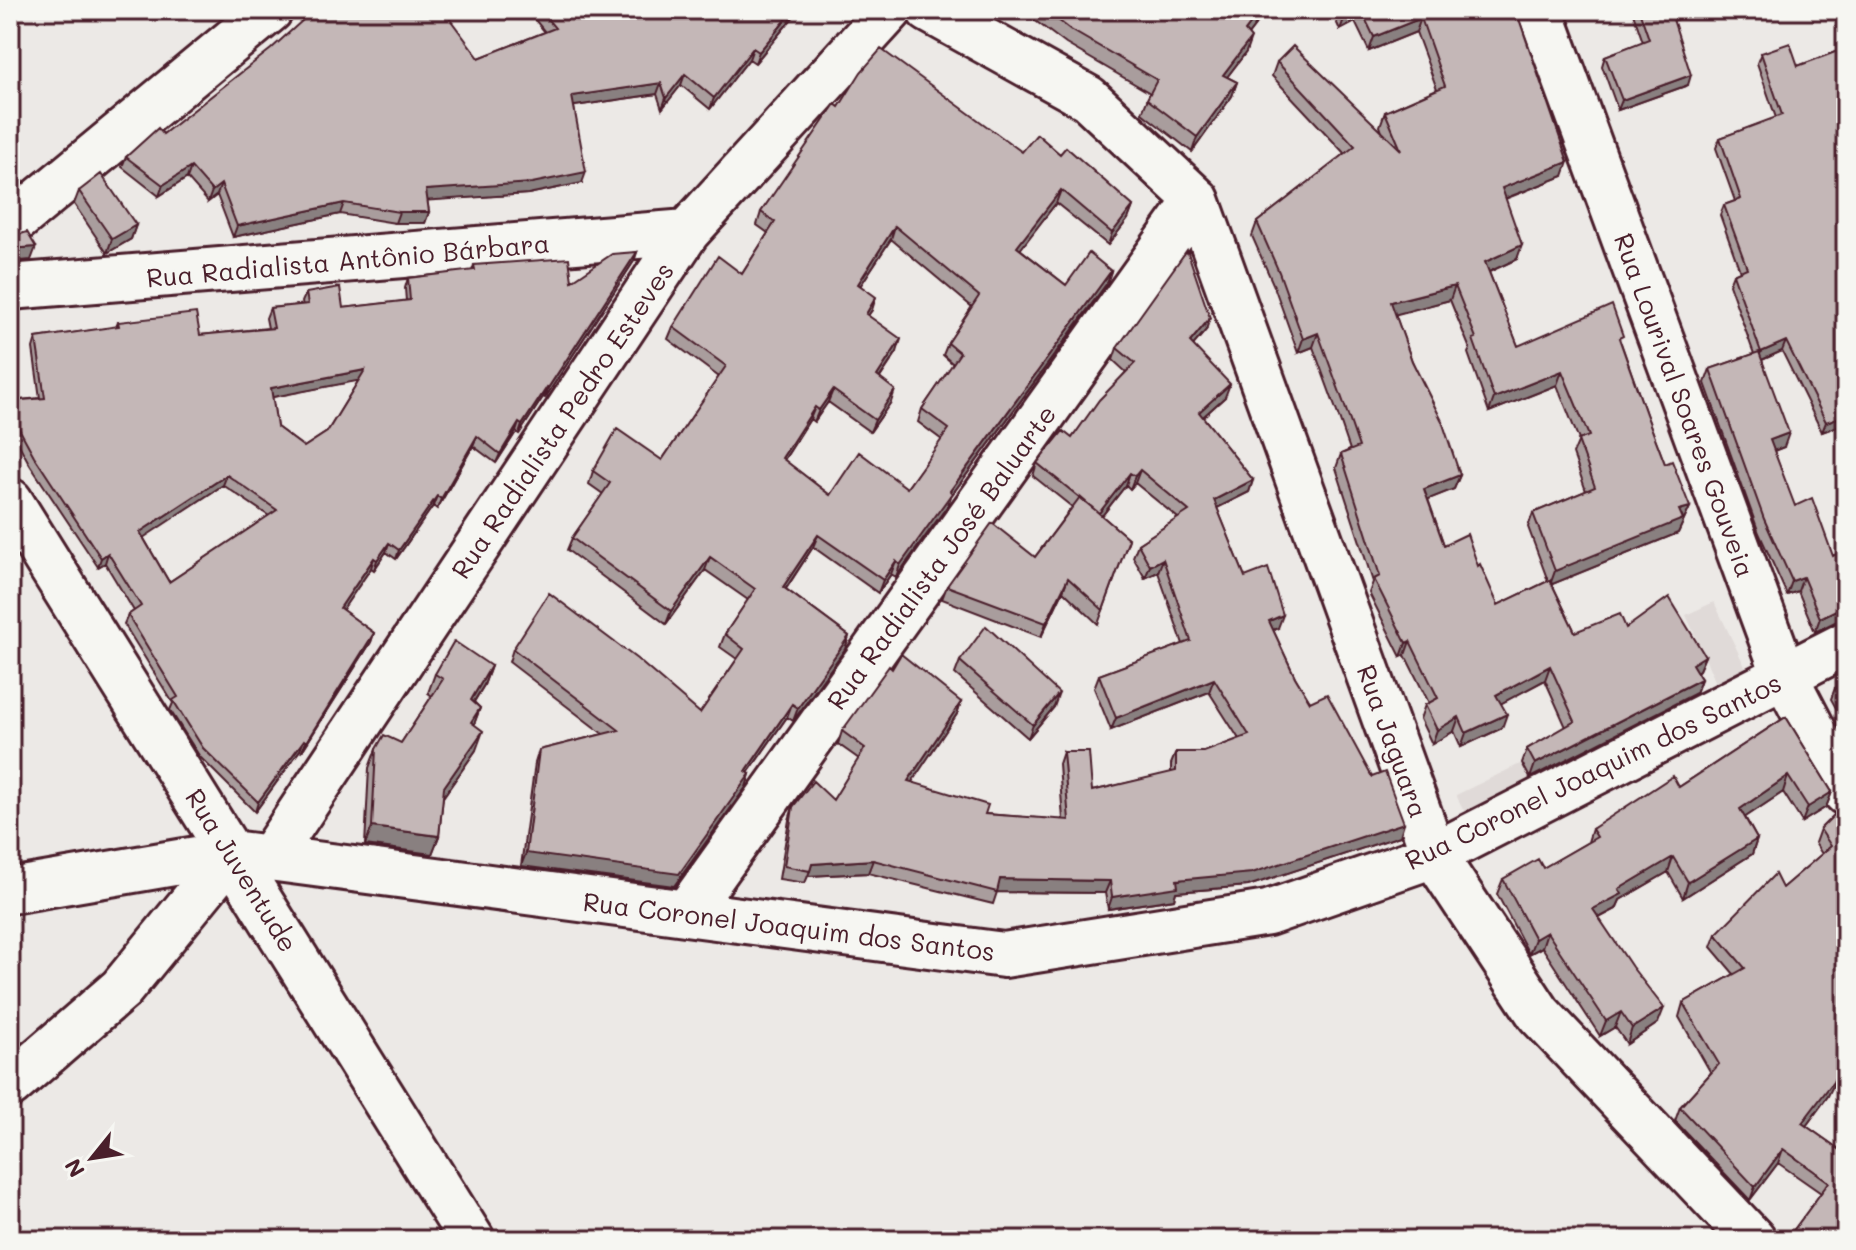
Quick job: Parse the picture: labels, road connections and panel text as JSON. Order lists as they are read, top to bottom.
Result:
{
  "streets": {
    "street": [
      "Rua Radialista Antônio Bárbara",
      "Rua Lourival Soares Gouveia",
      "Rua Radialista Pedro Esteves",
      "Rua Radialista José Baluarte",
      "Rua Jaguara",
      "Rua Coronel Joaquim dos Santos",
      "Rua Juventude"
    ]
  },
  "crossings": [
    ["Rua Radialista Antônio Bárbara", "Rua Radialista Pedro Esteves"],
    ["Rua Lourival Soares Gouveia", "Rua Coronel Joaquim dos Santos"],
    ["Rua Radialista Pedro Esteves", "Rua Coronel Joaquim dos Santos"],
    ["Rua Radialista Pedro Esteves", "Rua Juventude"],
    ["Rua Radialista José Baluarte", "Rua Jaguara"],
    ["Rua Radialista José Baluarte", "Rua Coronel Joaquim dos Santos"],
    ["Rua Jaguara", "Rua Coronel Joaquim dos Santos"],
    ["Rua Coronel Joaquim dos Santos", "Rua Juventude"]
  ],
  "north": "bottom left"
}
